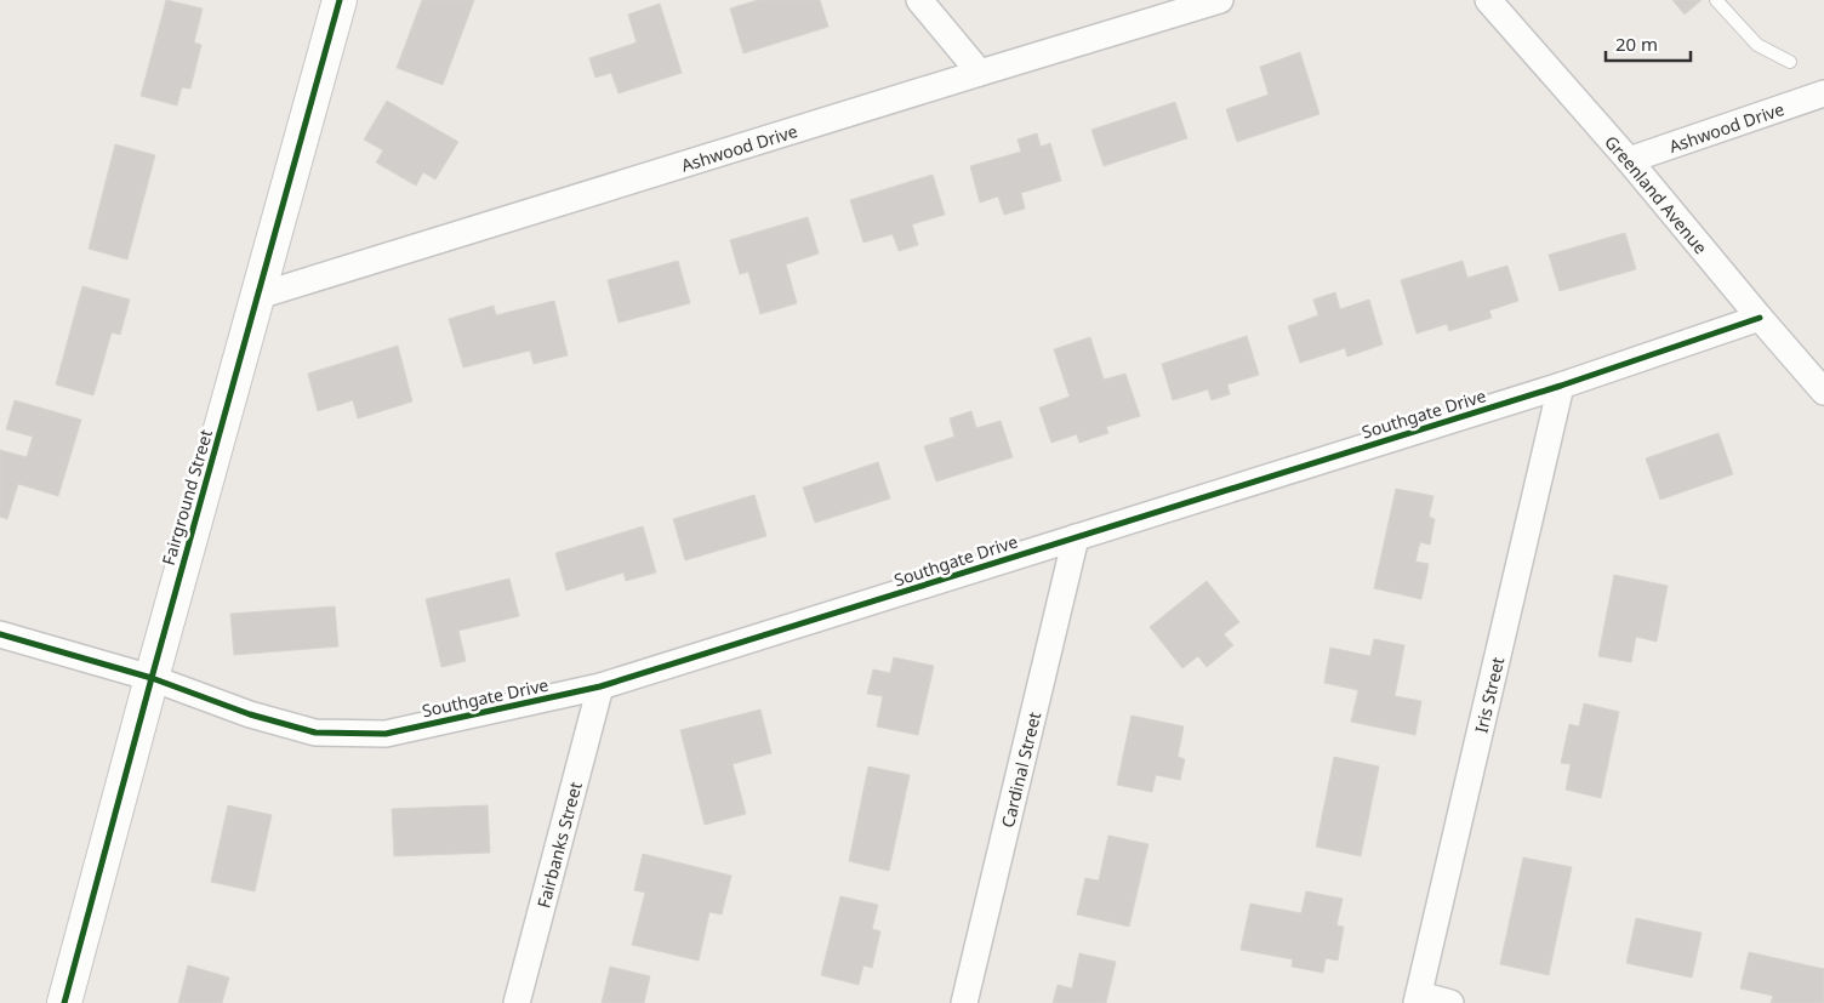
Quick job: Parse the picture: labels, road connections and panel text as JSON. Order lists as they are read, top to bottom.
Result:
{
  "streets": {
    "street": [
      "Ashwood Drive",
      "Greenland Avenue",
      "Southgate Drive",
      "Fairground Street",
      "Iris Street",
      "Cardinal Street",
      "Fairbanks Street"
    ]
  },
  "crossings": [
    ["Ashwood Drive", "Greenland Avenue"],
    ["Ashwood Drive", "Fairground Street"],
    ["Greenland Avenue", "Southgate Drive"],
    ["Southgate Drive", "Fairground Street"],
    ["Southgate Drive", "Iris Street"],
    ["Southgate Drive", "Cardinal Street"],
    ["Southgate Drive", "Fairbanks Street"]
  ],
  "scale_bar": "20 m"
}
